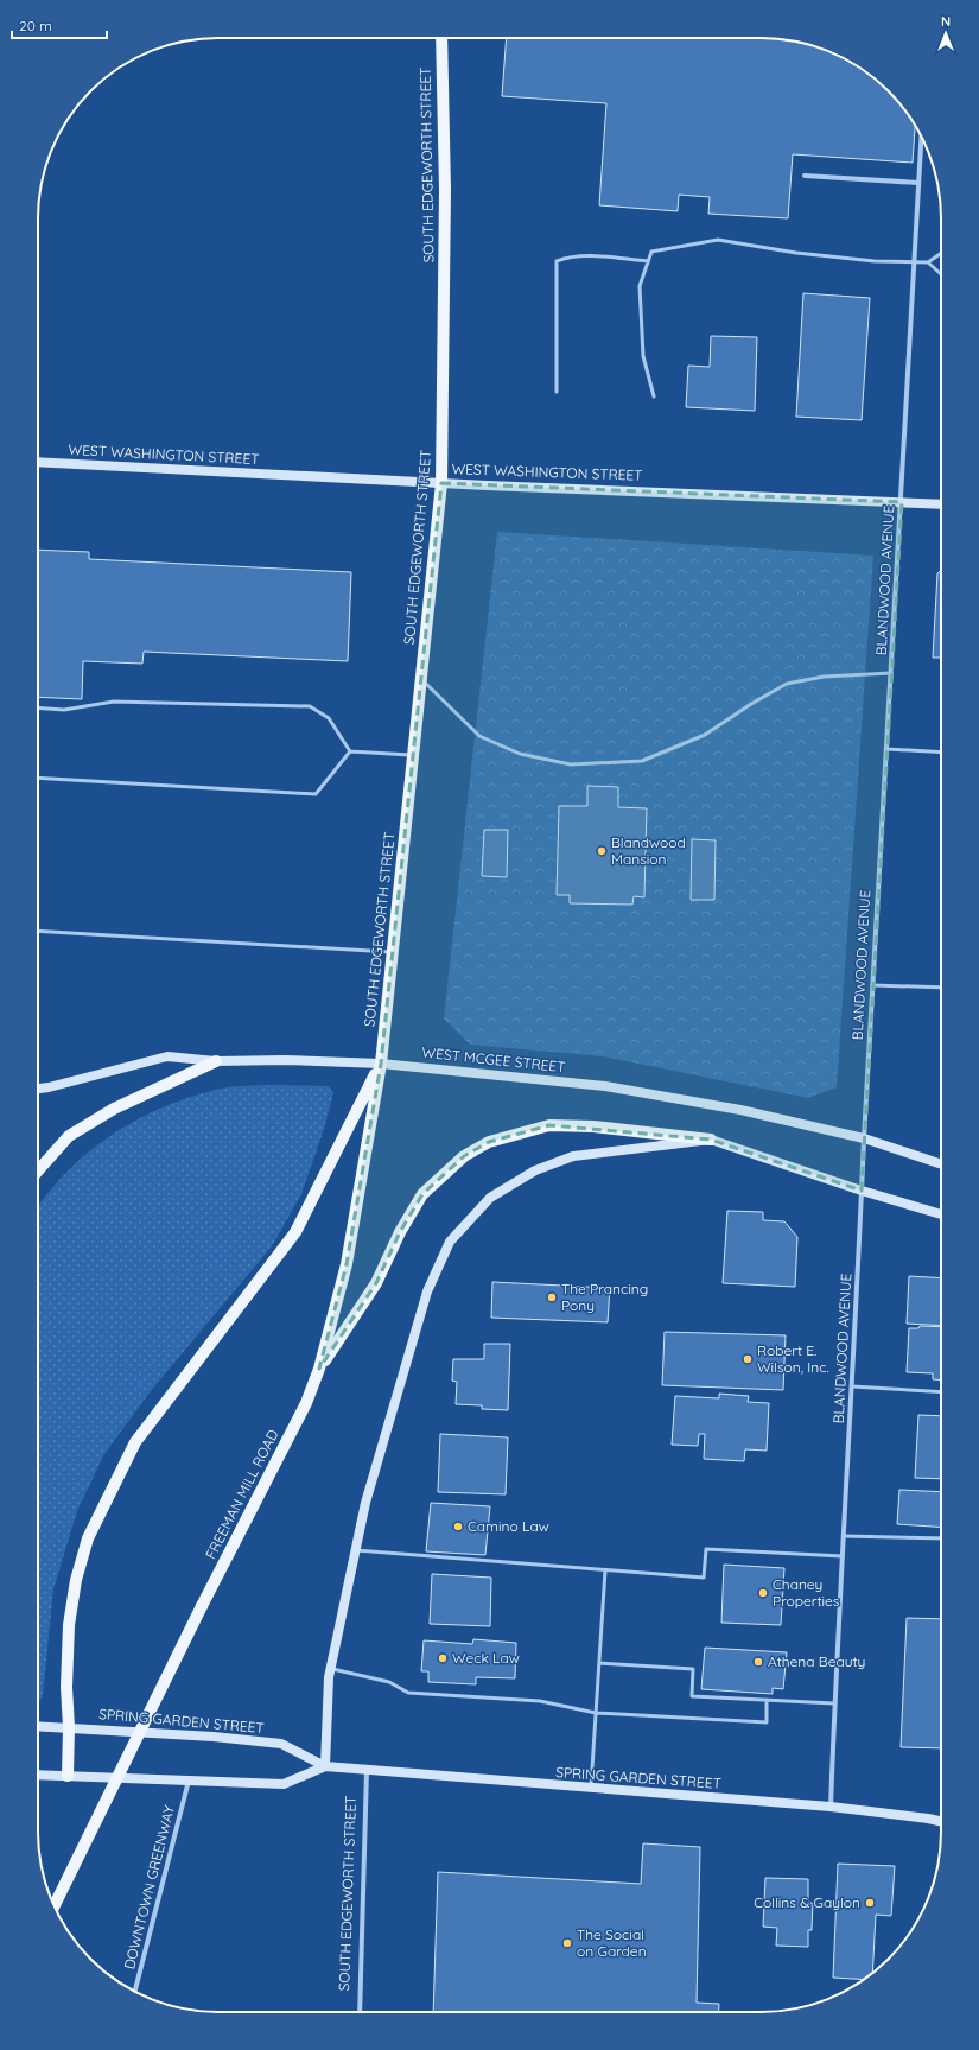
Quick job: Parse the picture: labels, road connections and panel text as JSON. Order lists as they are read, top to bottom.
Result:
{
  "streets": {
    "main road": ["SOUTH EDGEWORTH STREET", "FREEMAN MILL ROAD"],
    "street": [
      "WEST WASHINGTON STREET",
      "BLANDWOOD AVENUE",
      "WEST MCGEE STREET",
      "SPRING GARDEN STREET",
      "DOWNTOWN GREENWAY"
    ]
  },
  "crossings": [
    ["SOUTH EDGEWORTH STREET", "WEST WASHINGTON STREET"],
    ["SOUTH EDGEWORTH STREET", "WEST MCGEE STREET"],
    ["SOUTH EDGEWORTH STREET", "FREEMAN MILL ROAD"],
    ["SOUTH EDGEWORTH STREET", "SPRING GARDEN STREET"],
    ["WEST WASHINGTON STREET", "BLANDWOOD AVENUE"],
    ["BLANDWOOD AVENUE", "WEST MCGEE STREET"],
    ["BLANDWOOD AVENUE", "SPRING GARDEN STREET"],
    ["WEST MCGEE STREET", "FREEMAN MILL ROAD"],
    ["SPRING GARDEN STREET", "DOWNTOWN GREENWAY"]
  ],
  "places": [
    "Blandwood Mansion",
    "The Prancing Pony",
    "Robert E. Wilson, Inc.",
    "Camino Law",
    "Chaney Properties",
    "Weck Law",
    "Athena Beauty",
    "Collins & Gaylon",
    "The Social on Garden"
  ],
  "scale_bar": "20 m",
  "north": "top"
}
